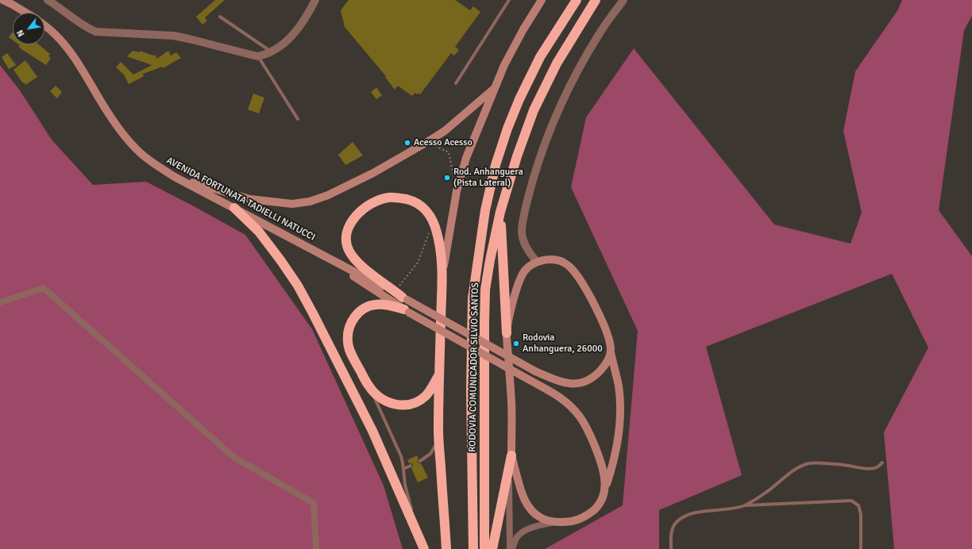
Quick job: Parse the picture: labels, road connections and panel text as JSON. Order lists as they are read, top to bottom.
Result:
{
  "streets": {
    "highway": ["RODOVIA COMUNICADOR SILVIO SANTOS"],
    "main road": ["AVENIDA FORTUNATA TADIELLI NATUCCI"]
  },
  "places": ["Acesso Acesso", "Rod. Anhanguera (Pista Lateral)", "Rodovia Anhanguera, 26000"],
  "north": "bottom left"
}
